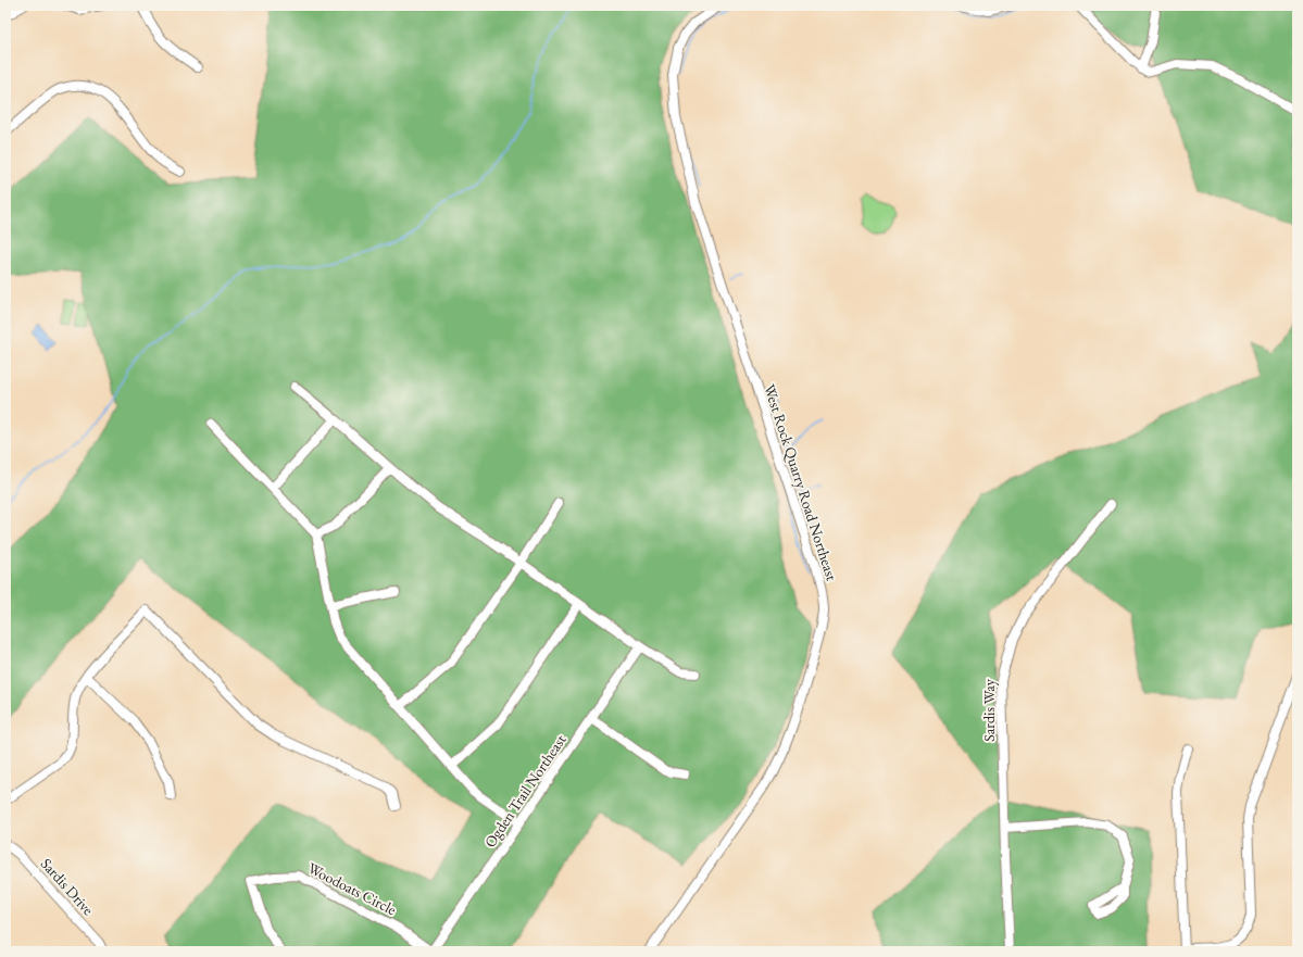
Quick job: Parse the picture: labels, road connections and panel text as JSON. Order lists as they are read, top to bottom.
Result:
{
  "streets": {
    "street": [
      "West Rock Quarry Road Northeast",
      "Sardis Way",
      "Ogden Trail Northeast",
      "Sardis Drive",
      "Woodoats Circle"
    ]
  },
  "crossings": [
    ["Ogden Trail Northeast", "Woodoats Circle"]
  ]
}
